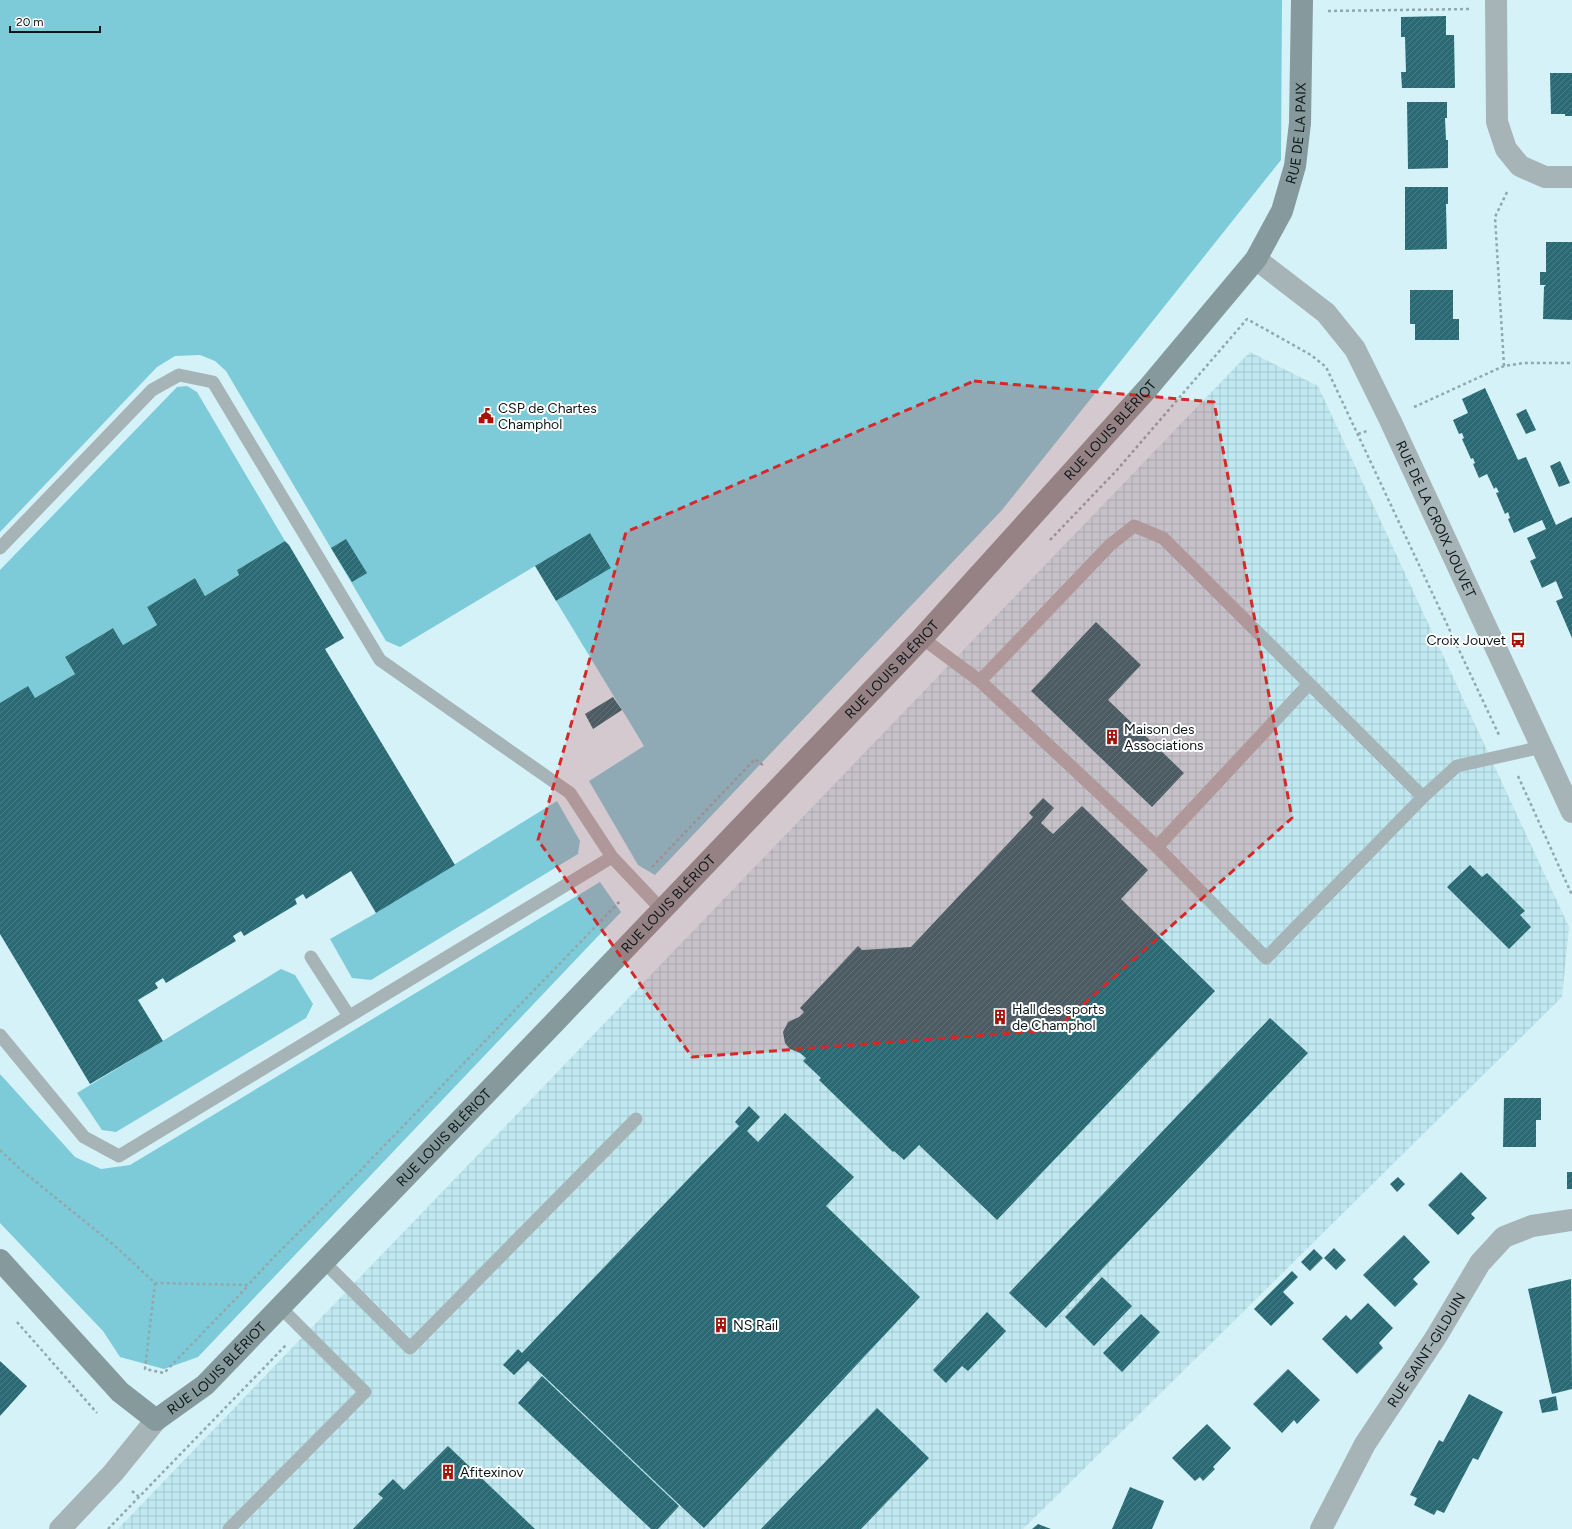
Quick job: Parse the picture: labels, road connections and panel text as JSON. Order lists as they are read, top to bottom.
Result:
{
  "streets": {
    "street": [
      "RUE DE LA PAIX",
      "RUE LOUIS BLÉRIOT",
      "RUE DE LA CROIX JOUVET",
      "RUE SAINT-GILDUIN"
    ]
  },
  "crossings": [
    ["RUE DE LA PAIX", "RUE LOUIS BLÉRIOT"],
    ["RUE DE LA PAIX", "RUE DE LA CROIX JOUVET"],
    ["RUE LOUIS BLÉRIOT", "RUE DE LA CROIX JOUVET"]
  ],
  "places": {
    "public building": ["CSP de Chartes Champhol"],
    "bus stop": ["Croix Jouvet"],
    "building": [
      "Maison des Associations",
      "Hall des sports de Champhol",
      "NS Rail",
      "Afitexinov"
    ]
  },
  "scale_bar": "20 m"
}
